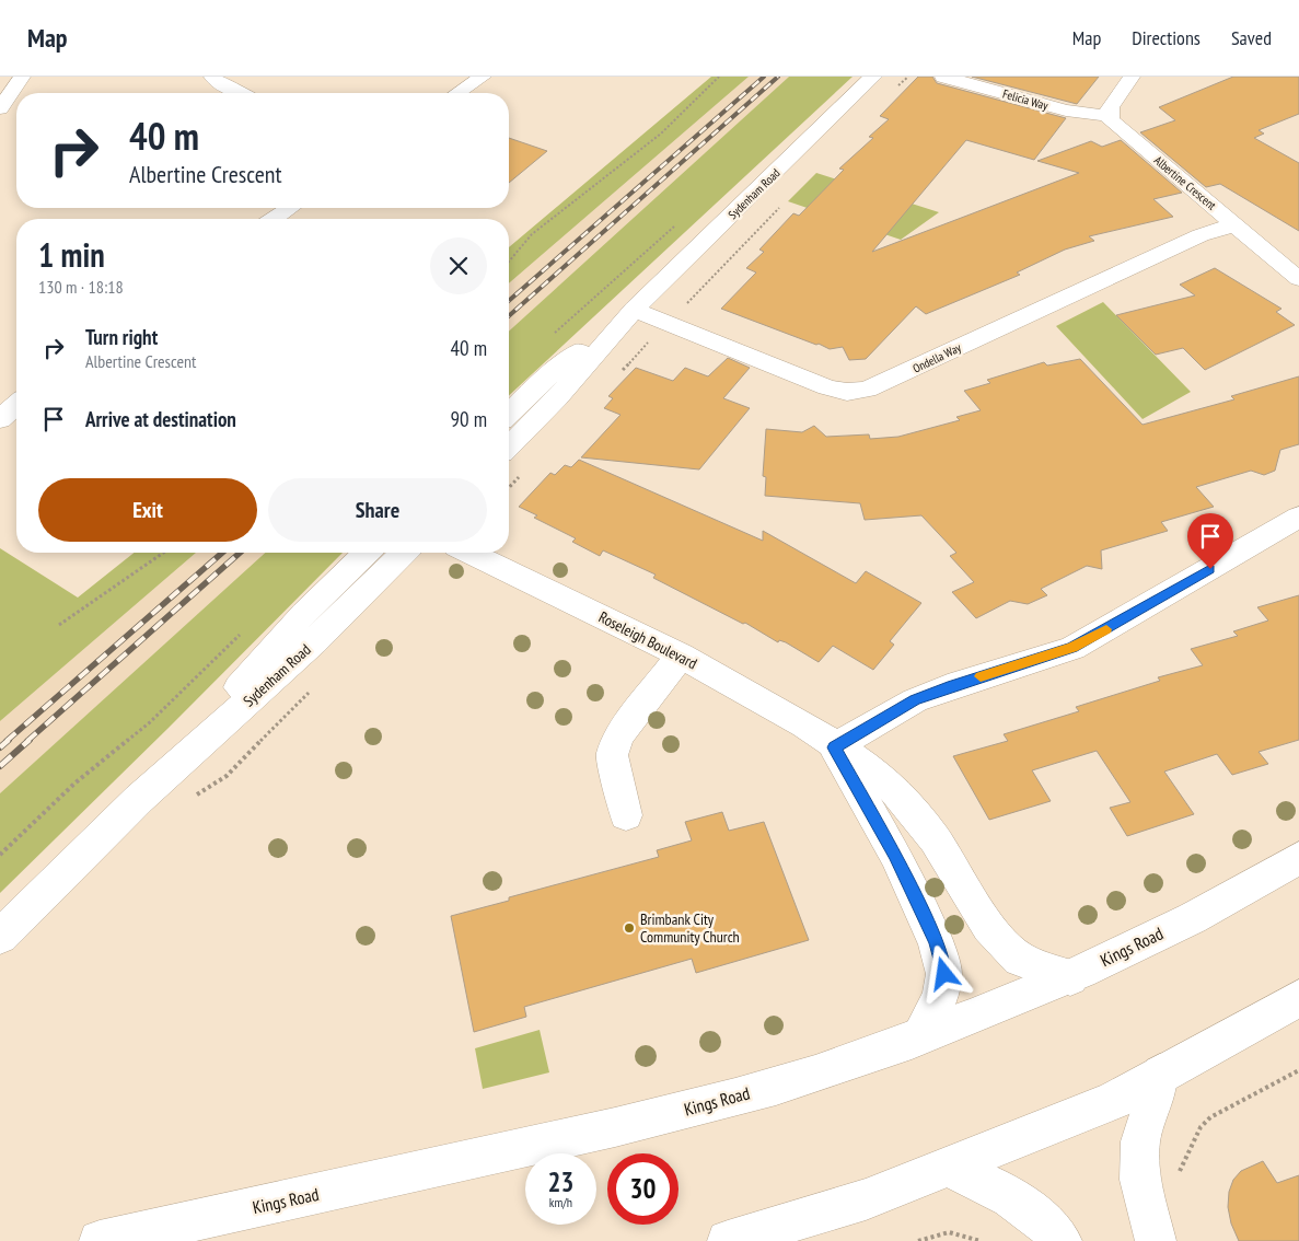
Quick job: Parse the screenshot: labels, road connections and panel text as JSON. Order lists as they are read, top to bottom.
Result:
{
  "streets": {
    "street": [
      "Felicia Way",
      "Albertine Crescent",
      "Sydenham Road",
      "Ondella Way",
      "Roseleigh Boulevard",
      "Kings Road"
    ]
  },
  "crossings": [
    ["Felicia Way", "Albertine Crescent"],
    ["Albertine Crescent", "Ondella Way"],
    ["Sydenham Road", "Ondella Way"],
    ["Roseleigh Boulevard", "Kings Road"]
  ],
  "places": ["Brimbank City Community Church"],
  "page": {
    "header": "Map",
    "nav": ["Map", "Directions", "Saved"],
    "turn": ["40 m", "Albertine Crescent"],
    "heading": ["1 min", "130 m · 18:18"],
    "list": [
      {
        "name": "Turn right",
        "note": "Albertine Crescent",
        "value": "40 m"
      },
      {
        "name": "Arrive at destination",
        "value": "90 m"
      }
    ],
    "buttons": ["Exit", "Share"],
    "speed": "23 km/h",
    "limit": "30"
  }
}
